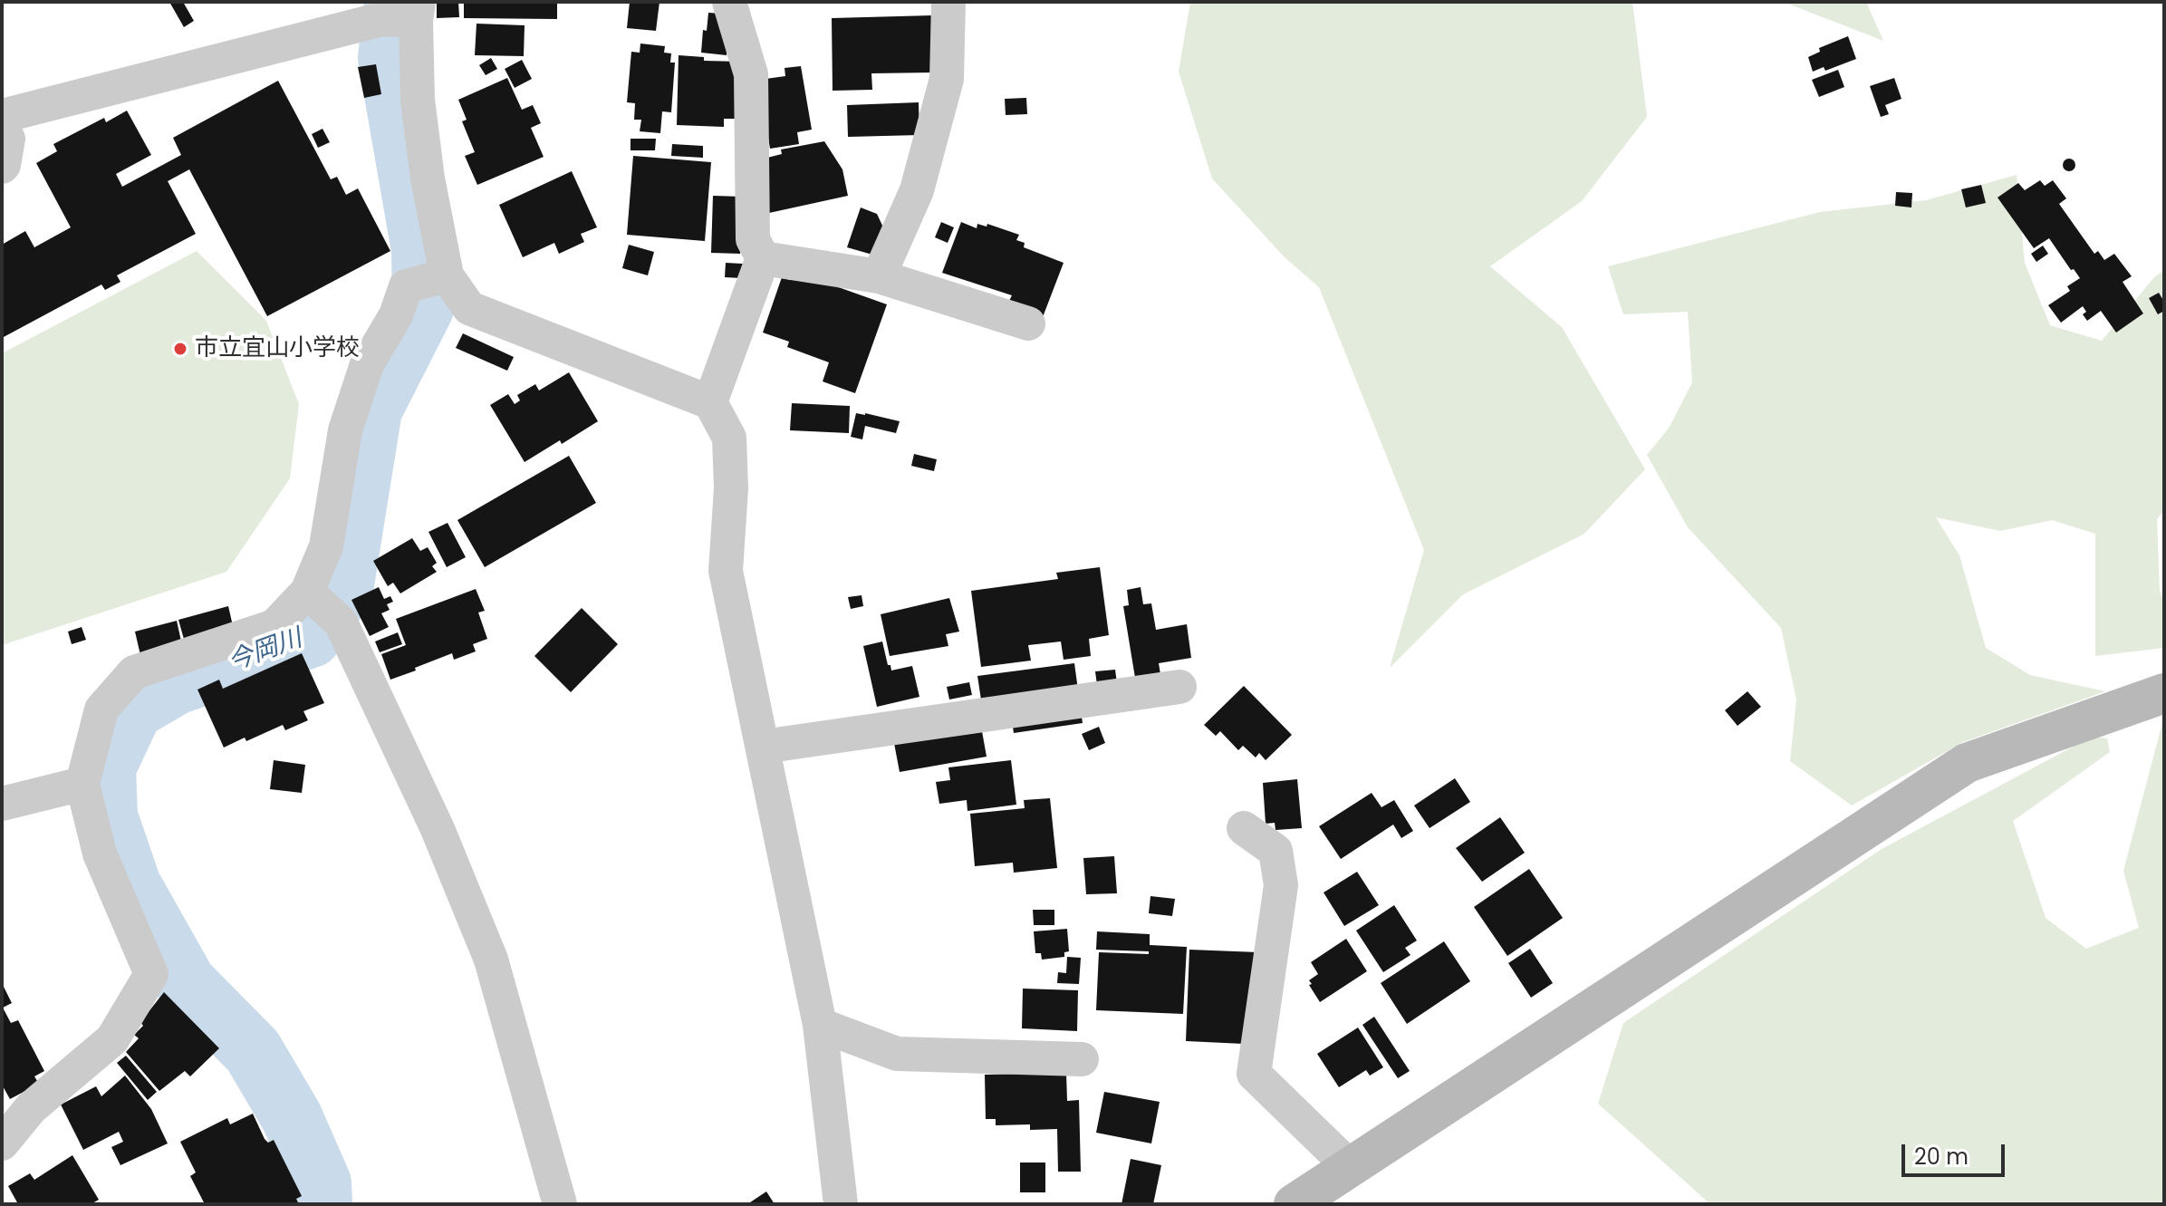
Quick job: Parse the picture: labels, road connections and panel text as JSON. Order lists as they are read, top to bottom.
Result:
{
  "water": ["今岡川"],
  "places": ["市立宜山小学校"],
  "scale_bar": "20 m"
}
